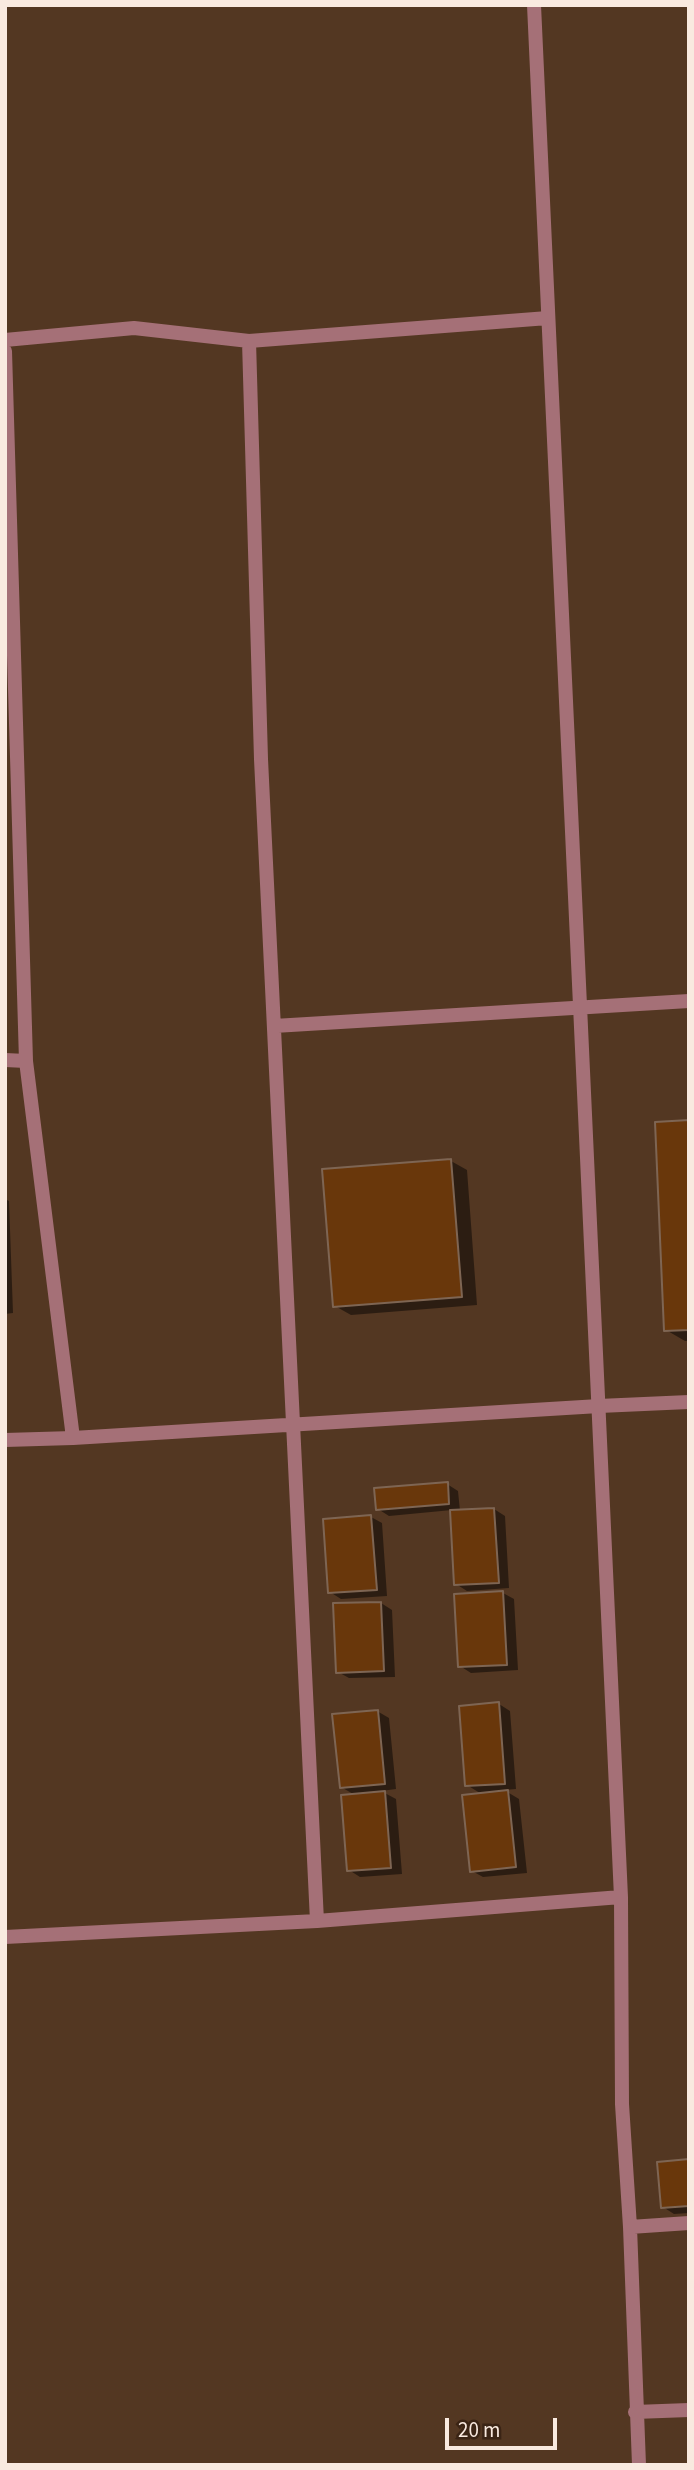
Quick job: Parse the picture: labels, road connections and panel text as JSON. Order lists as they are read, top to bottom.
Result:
{
  "scale_bar": "20 m"
}
